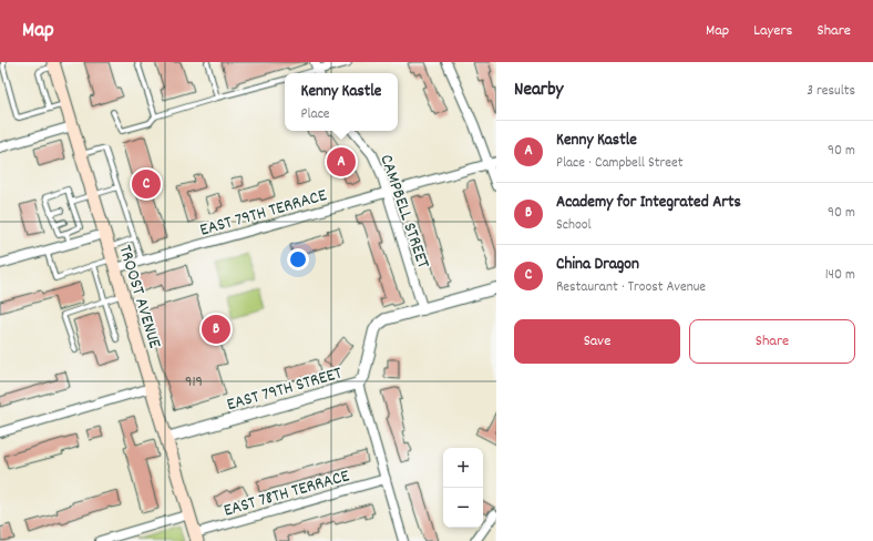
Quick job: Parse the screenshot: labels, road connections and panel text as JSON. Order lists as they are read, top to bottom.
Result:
{
  "streets": {
    "main road": ["TROOST AVENUE"],
    "street": [
      "EAST 79TH TERRACE",
      "CAMPBELL STREET",
      "EAST 79TH STREET",
      "EAST 78TH TERRACE"
    ]
  },
  "crossings": [
    ["EAST 79TH TERRACE", "CAMPBELL STREET"],
    ["EAST 79TH TERRACE", "TROOST AVENUE"],
    ["CAMPBELL STREET", "EAST 79TH STREET"],
    ["TROOST AVENUE", "EAST 79TH STREET"],
    ["TROOST AVENUE", "EAST 78TH TERRACE"]
  ],
  "house_numbers": ["919"],
  "page": {
    "header": "Map",
    "nav": ["Map", "Layers", "Share"],
    "heading": ["Nearby", "3 results"],
    "popup": ["Kenny Kastle", "Place"],
    "list": [
      {
        "mark": "A",
        "name": "Kenny Kastle",
        "note": "Place · Campbell Street",
        "value": "90 m"
      },
      {
        "mark": "B",
        "name": "Academy for Integrated Arts",
        "note": "School",
        "value": "90 m"
      },
      {
        "mark": "C",
        "name": "China Dragon",
        "note": "Restaurant · Troost Avenue",
        "value": "140 m"
      }
    ],
    "pins": ["A", "C", "B"],
    "buttons": ["Save", "Share"],
    "map_buttons": ["+", "−"]
  }
}
